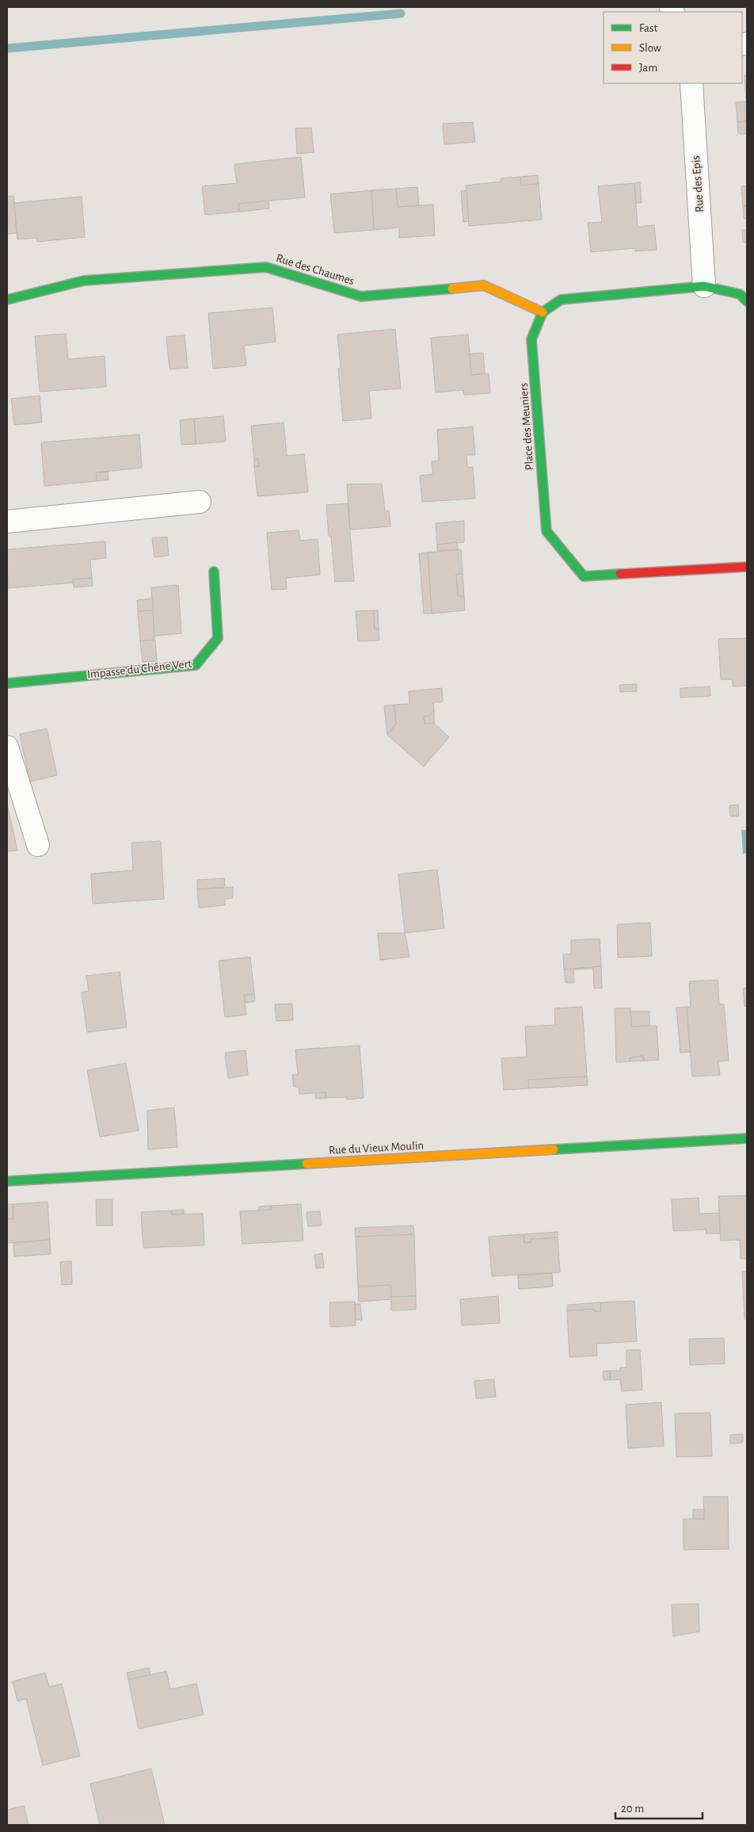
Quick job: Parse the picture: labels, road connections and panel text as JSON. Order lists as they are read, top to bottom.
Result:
{
  "streets": {
    "street": [
      "Rue des Epis",
      "Rue des Chaumes",
      "Place des Meuniers",
      "Impasse du Chêne Vert",
      "Rue du Vieux Moulin"
    ]
  },
  "crossings": [
    ["Rue des Chaumes", "Place des Meuniers"]
  ],
  "legend": ["Fast", "Slow", "Jam"],
  "scale_bar": "20 m"
}
